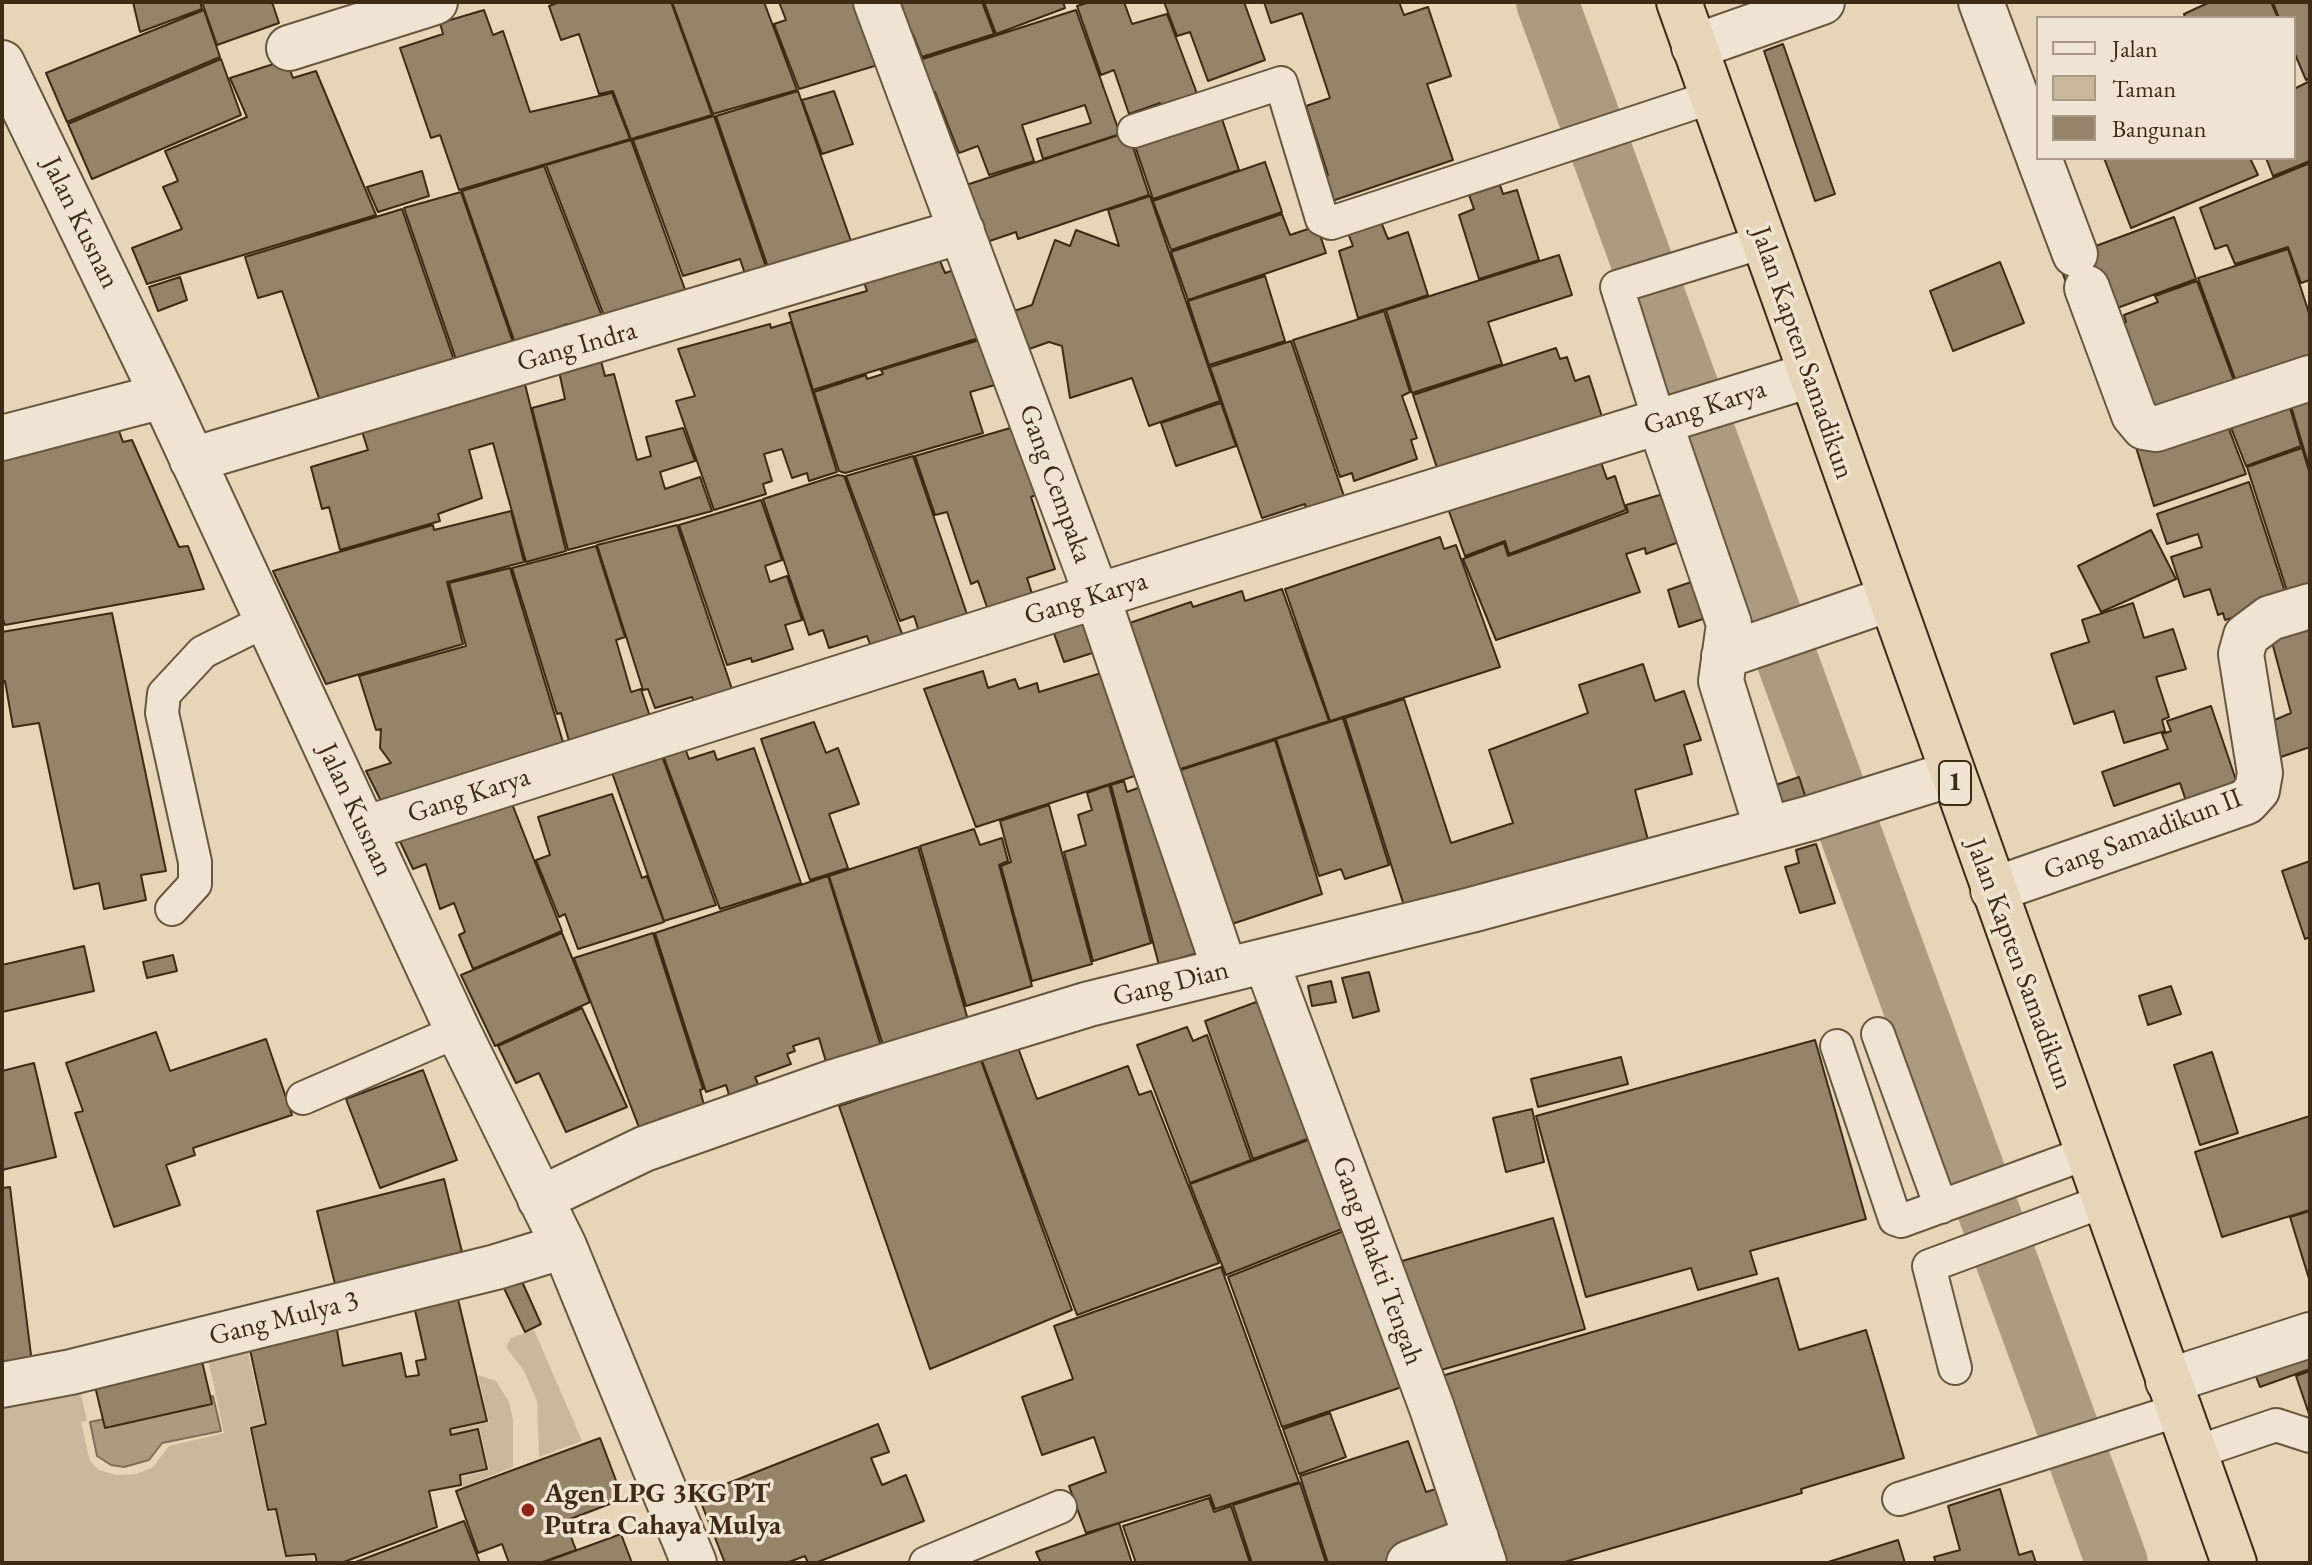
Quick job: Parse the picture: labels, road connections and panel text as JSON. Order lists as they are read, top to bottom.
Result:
{
  "streets": {
    "highway": ["Jalan Kapten Samadikun", "1"],
    "street": [
      "Jalan Kusnan",
      "Gang Indra",
      "Gang Karya",
      "Gang Cempaka",
      "Gang Samadikun II",
      "Gang Dian",
      "Gang Bhakti Tengah",
      "Gang Mulya 3"
    ]
  },
  "crossings": [
    ["Jalan Kusnan", "Gang Indra"],
    ["Jalan Kusnan", "Gang Karya"],
    ["Jalan Kusnan", "Gang Dian"],
    ["Jalan Kusnan", "Gang Mulya 3"],
    ["Gang Indra", "Gang Cempaka"],
    ["Jalan Kapten Samadikun", "Gang Karya"],
    ["Jalan Kapten Samadikun", "Gang Samadikun II"],
    ["Jalan Kapten Samadikun", "Gang Dian"],
    ["Gang Karya", "Gang Cempaka"],
    ["Gang Cempaka", "Gang Dian"],
    ["Gang Cempaka", "Gang Bhakti Tengah"],
    ["Gang Dian", "Gang Bhakti Tengah"]
  ],
  "places": ["Agen LPG 3KG PT Putra Cahaya Mulya"],
  "legend": ["Jalan", "Taman", "Bangunan"]
}
